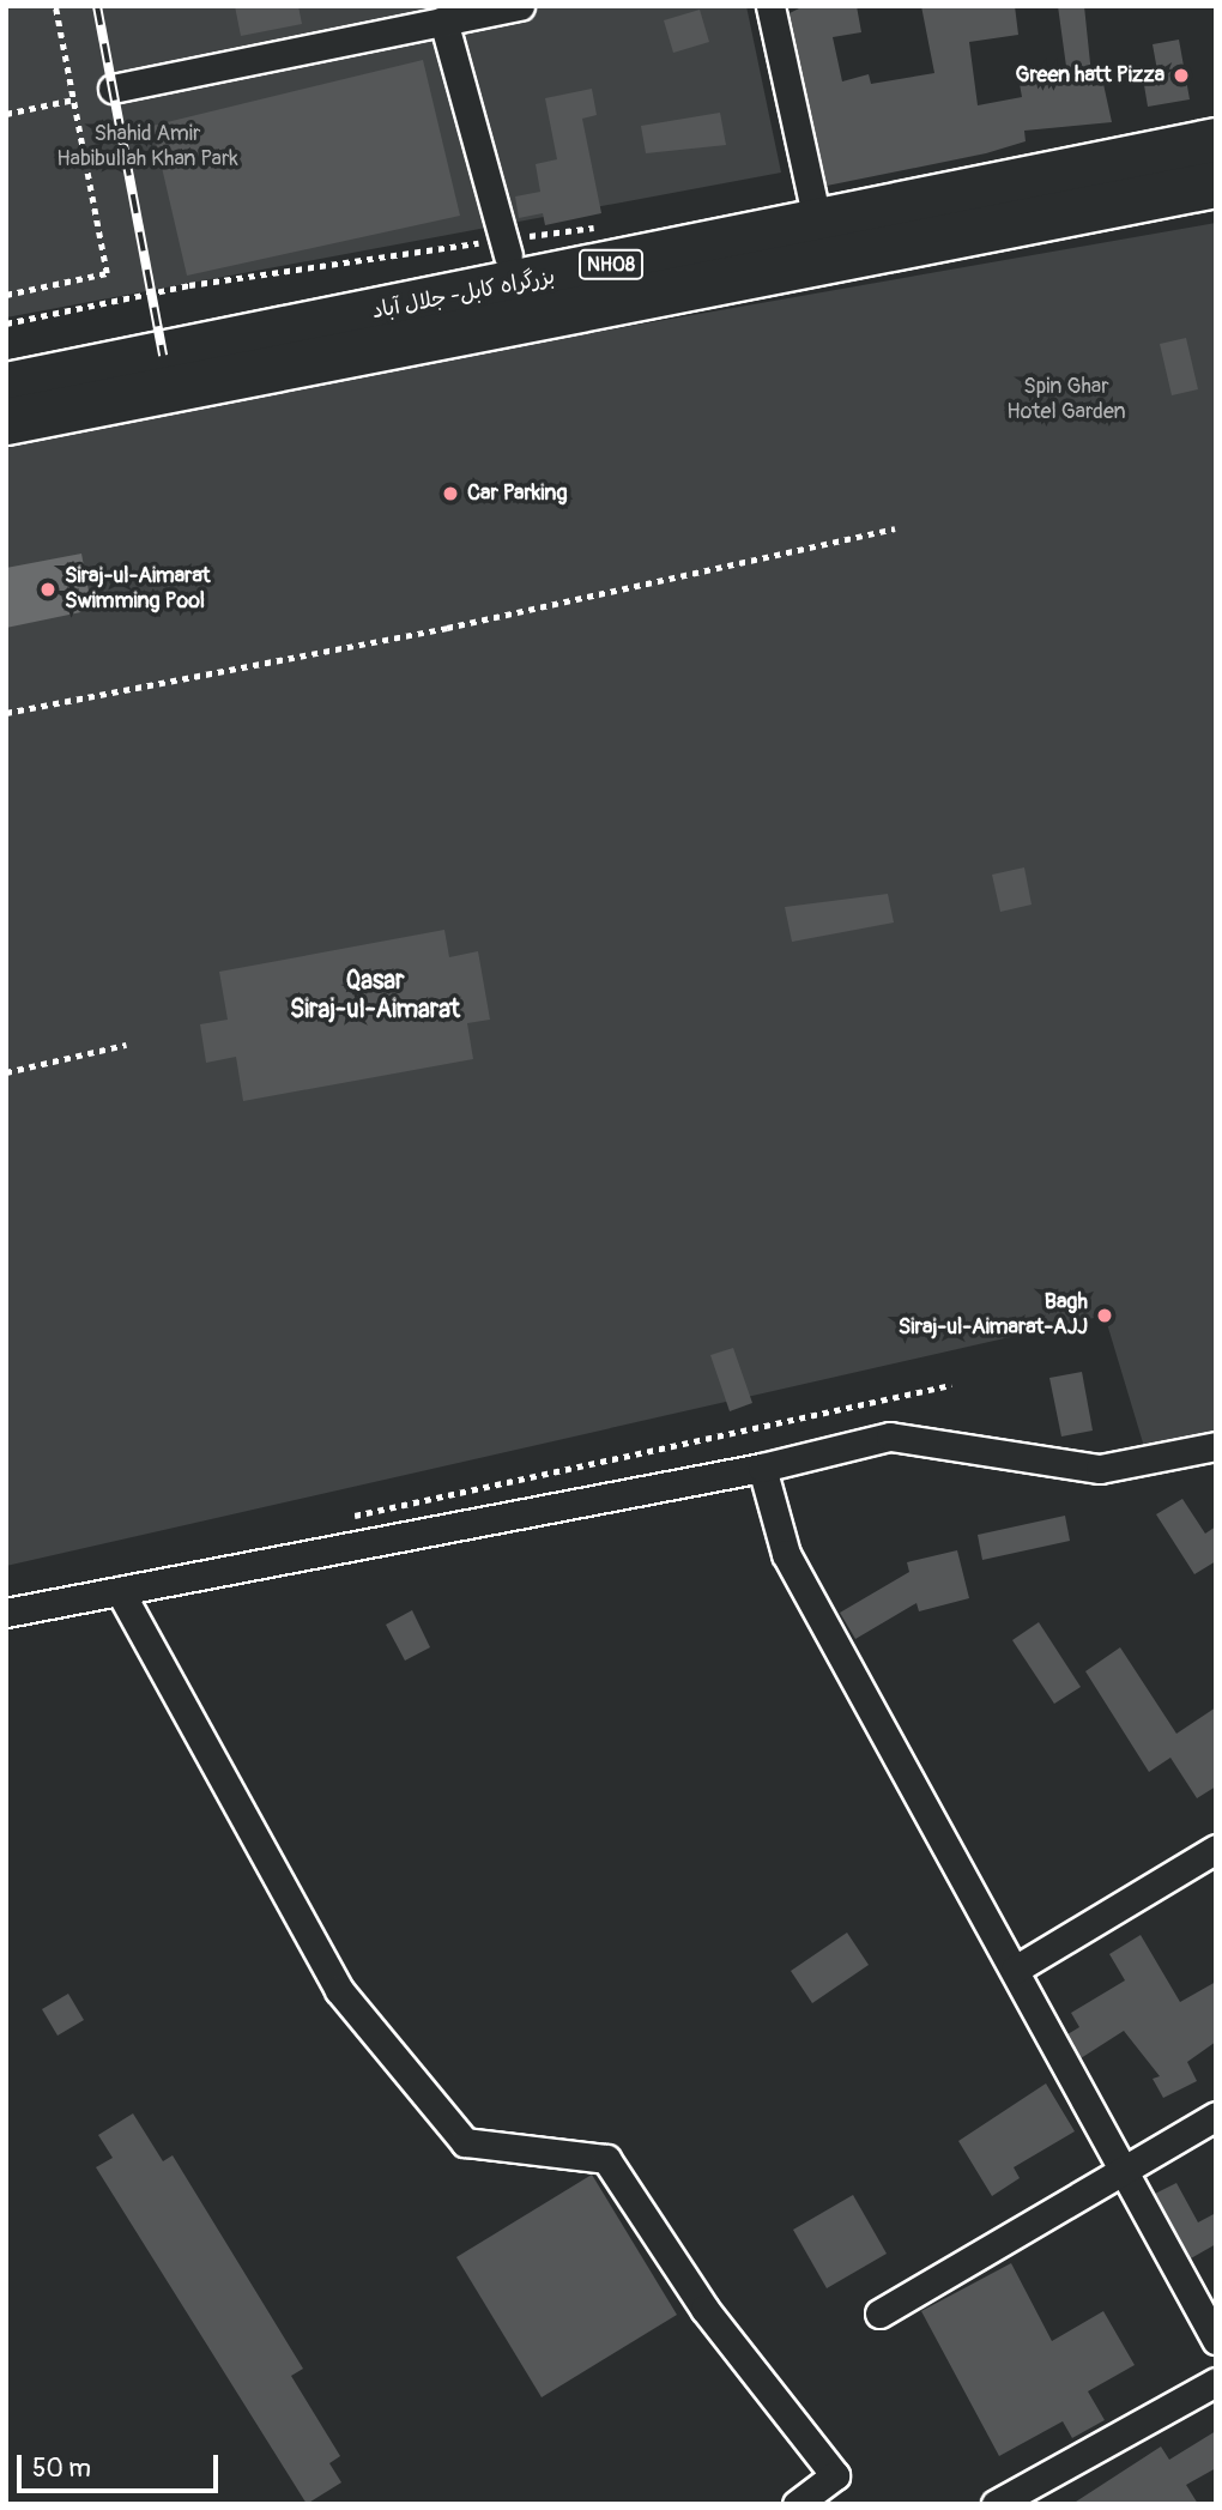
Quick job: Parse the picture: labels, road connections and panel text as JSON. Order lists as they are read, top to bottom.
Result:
{
  "streets": {
    "highway": ["NH08", "بزرگراه کابل- جلال آباد"]
  },
  "districts": ["Qasar Siraj-ul-Aimarat"],
  "parks": ["Shahid Amir Habibullah Khan Park", "Spin Ghar Hotel Garden"],
  "places": [
    "Green hatt Pizza",
    "Car Parking",
    "Siraj-ul-Aimarat Swimming Pool",
    "Bagh Siraj-ul-Aimarat-AJJ"
  ],
  "scale_bar": "50 m"
}
